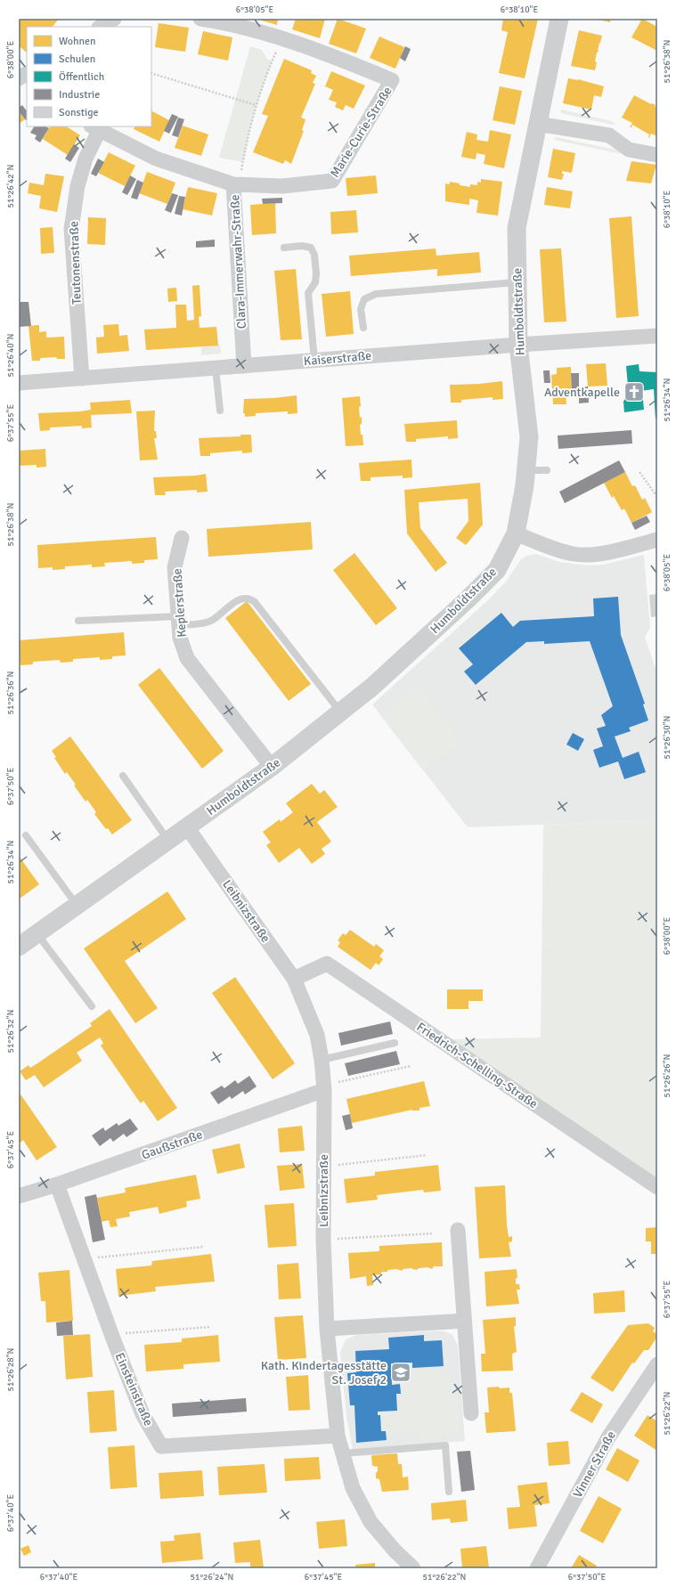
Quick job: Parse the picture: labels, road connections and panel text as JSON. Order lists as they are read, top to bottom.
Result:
{
  "streets": {
    "street": [
      "Marie-Curie-Straße",
      "Clara-Immerwahr-Straße",
      "Teutonenstraße",
      "Humboldtstraße",
      "Kaiserstraße",
      "Keplerstraße",
      "Leibnizstraße",
      "Friedrich-Schelling-Straße",
      "Gaußstraße",
      "Einsteinstraße",
      "Vinner Straße"
    ]
  },
  "crossings": [
    ["Marie-Curie-Straße", "Clara-Immerwahr-Straße"],
    ["Clara-Immerwahr-Straße", "Teutonenstraße"],
    ["Clara-Immerwahr-Straße", "Kaiserstraße"],
    ["Teutonenstraße", "Kaiserstraße"],
    ["Humboldtstraße", "Kaiserstraße"],
    ["Humboldtstraße", "Keplerstraße"],
    ["Humboldtstraße", "Leibnizstraße"],
    ["Leibnizstraße", "Friedrich-Schelling-Straße"],
    ["Leibnizstraße", "Gaußstraße"],
    ["Leibnizstraße", "Einsteinstraße"],
    ["Gaußstraße", "Einsteinstraße"]
  ],
  "places": {
    "church": ["Adventkapelle"],
    "school or university": ["Kath. Kindertagesstätte St. Josef 2"]
  },
  "legend": [
    "Wohnen",
    "Schulen",
    "Öffentlich",
    "Industrie",
    "Sonstige"
  ],
  "coordinates": [
    "6°38'05\"E",
    "6°38'10\"E",
    "6°38'00\"E",
    "51°26'38\"N",
    "51°26'42\"N",
    "51°26'40\"N",
    "51°26'34\"N",
    "6°37'55\"E",
    "51°26'36\"N",
    "51°26'30\"N",
    "6°37'50\"E",
    "51°26'32\"N",
    "51°26'26\"N",
    "6°37'45\"E",
    "51°26'28\"N",
    "51°26'22\"N",
    "6°37'40\"E",
    "51°26'24\"N"
  ]
}
